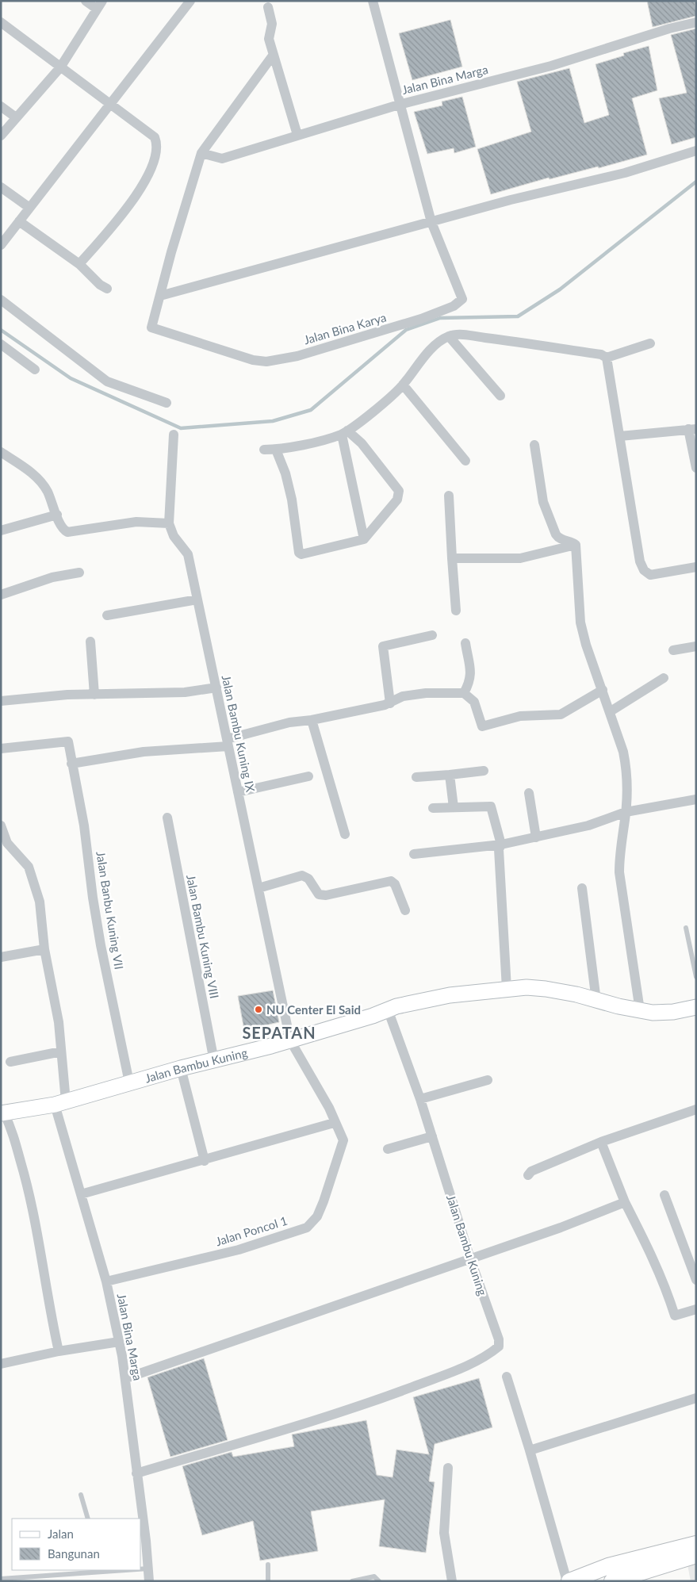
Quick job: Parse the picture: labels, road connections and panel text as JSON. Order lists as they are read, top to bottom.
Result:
{
  "streets": {
    "street": [
      "Jalan Bina Marga",
      "Jalan Bina Karya",
      "Jalan Bambu Kuning IX",
      "Jalan Banbu Kuning VII",
      "Jalan Bambu Kuning VIII",
      "Jalan Bambu Kuning",
      "Jalan Poncol 1"
    ]
  },
  "crossings": [
    ["Jalan Bina Marga", "Jalan Bambu Kuning"],
    ["Jalan Bina Marga", "Jalan Poncol 1"],
    ["Jalan Bambu Kuning IX", "Jalan Bambu Kuning"],
    ["Jalan Bambu Kuning IX", "Jalan Poncol 1"],
    ["Jalan Banbu Kuning VII", "Jalan Bambu Kuning"],
    ["Jalan Bambu Kuning VIII", "Jalan Bambu Kuning"]
  ],
  "districts": ["SEPATAN"],
  "places": ["NU Center El Said"],
  "legend": ["Jalan", "Bangunan"]
}
